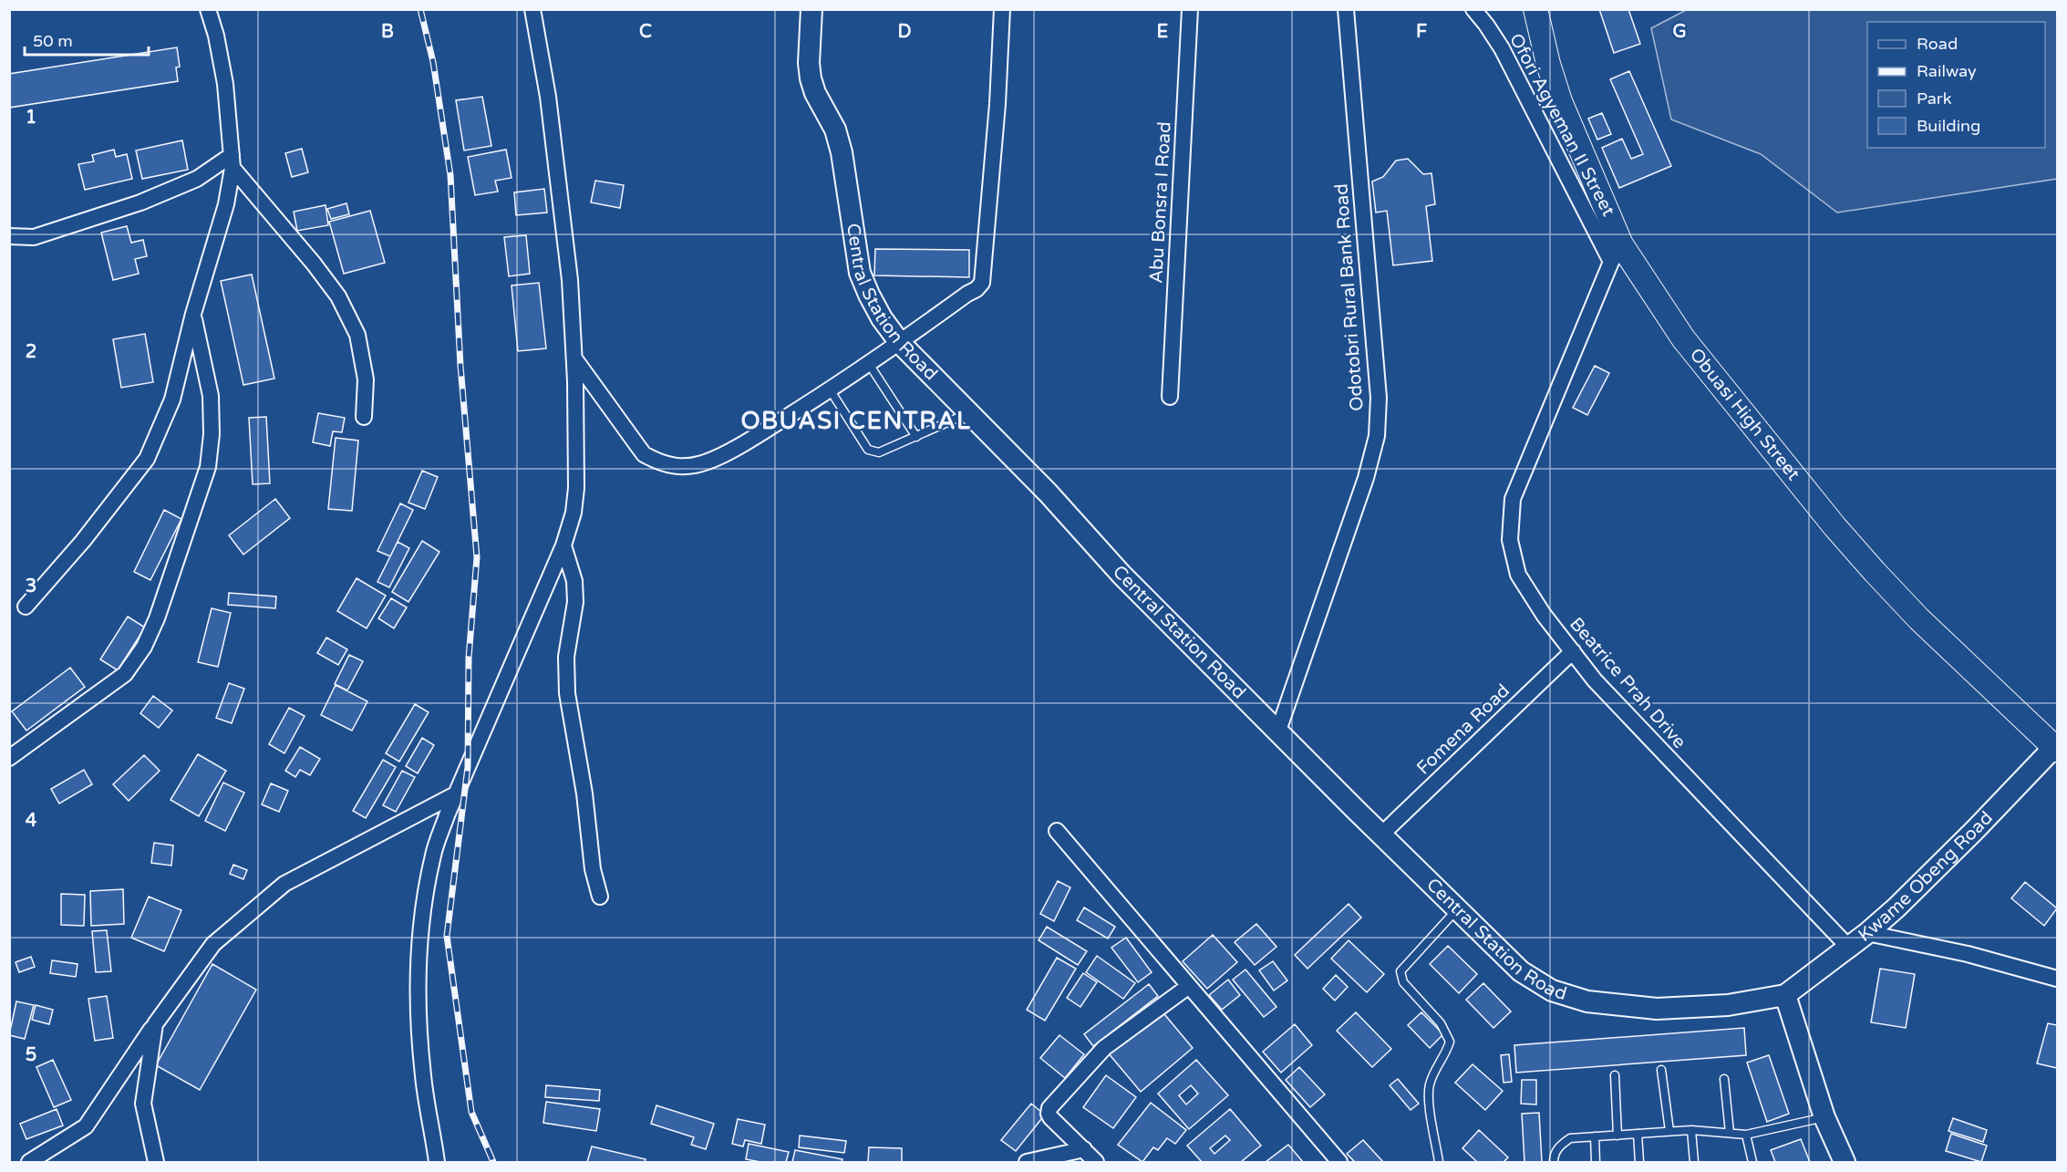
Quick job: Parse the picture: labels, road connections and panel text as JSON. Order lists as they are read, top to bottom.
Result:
{
  "streets": {
    "main road": ["Obuasi High Street"],
    "street": [
      "Ofori Agyeman II Street",
      "Abu Bonsra I Road",
      "Odotobri Rural Bank Road",
      "Central Station Road",
      "Beatrice Prah Drive",
      "Fomena Road",
      "Kwame Obeng Road"
    ]
  },
  "crossings": [
    ["Ofori Agyeman II Street", "Obuasi High Street"],
    ["Ofori Agyeman II Street", "Beatrice Prah Drive"],
    ["Odotobri Rural Bank Road", "Central Station Road"],
    ["Central Station Road", "Fomena Road"],
    ["Central Station Road", "Kwame Obeng Road"],
    ["Obuasi High Street", "Beatrice Prah Drive"],
    ["Obuasi High Street", "Kwame Obeng Road"],
    ["Beatrice Prah Drive", "Fomena Road"],
    ["Beatrice Prah Drive", "Kwame Obeng Road"]
  ],
  "districts": ["OBUASI CENTRAL"],
  "legend": [
    "Road",
    "Railway",
    "Park",
    "Building"
  ],
  "scale_bar": "50 m",
  "grid": {
    "columns": [
      "B",
      "C",
      "D",
      "E",
      "F",
      "G"
    ],
    "rows": [
      "1",
      "2",
      "3",
      "4",
      "5"
    ]
  }
}
